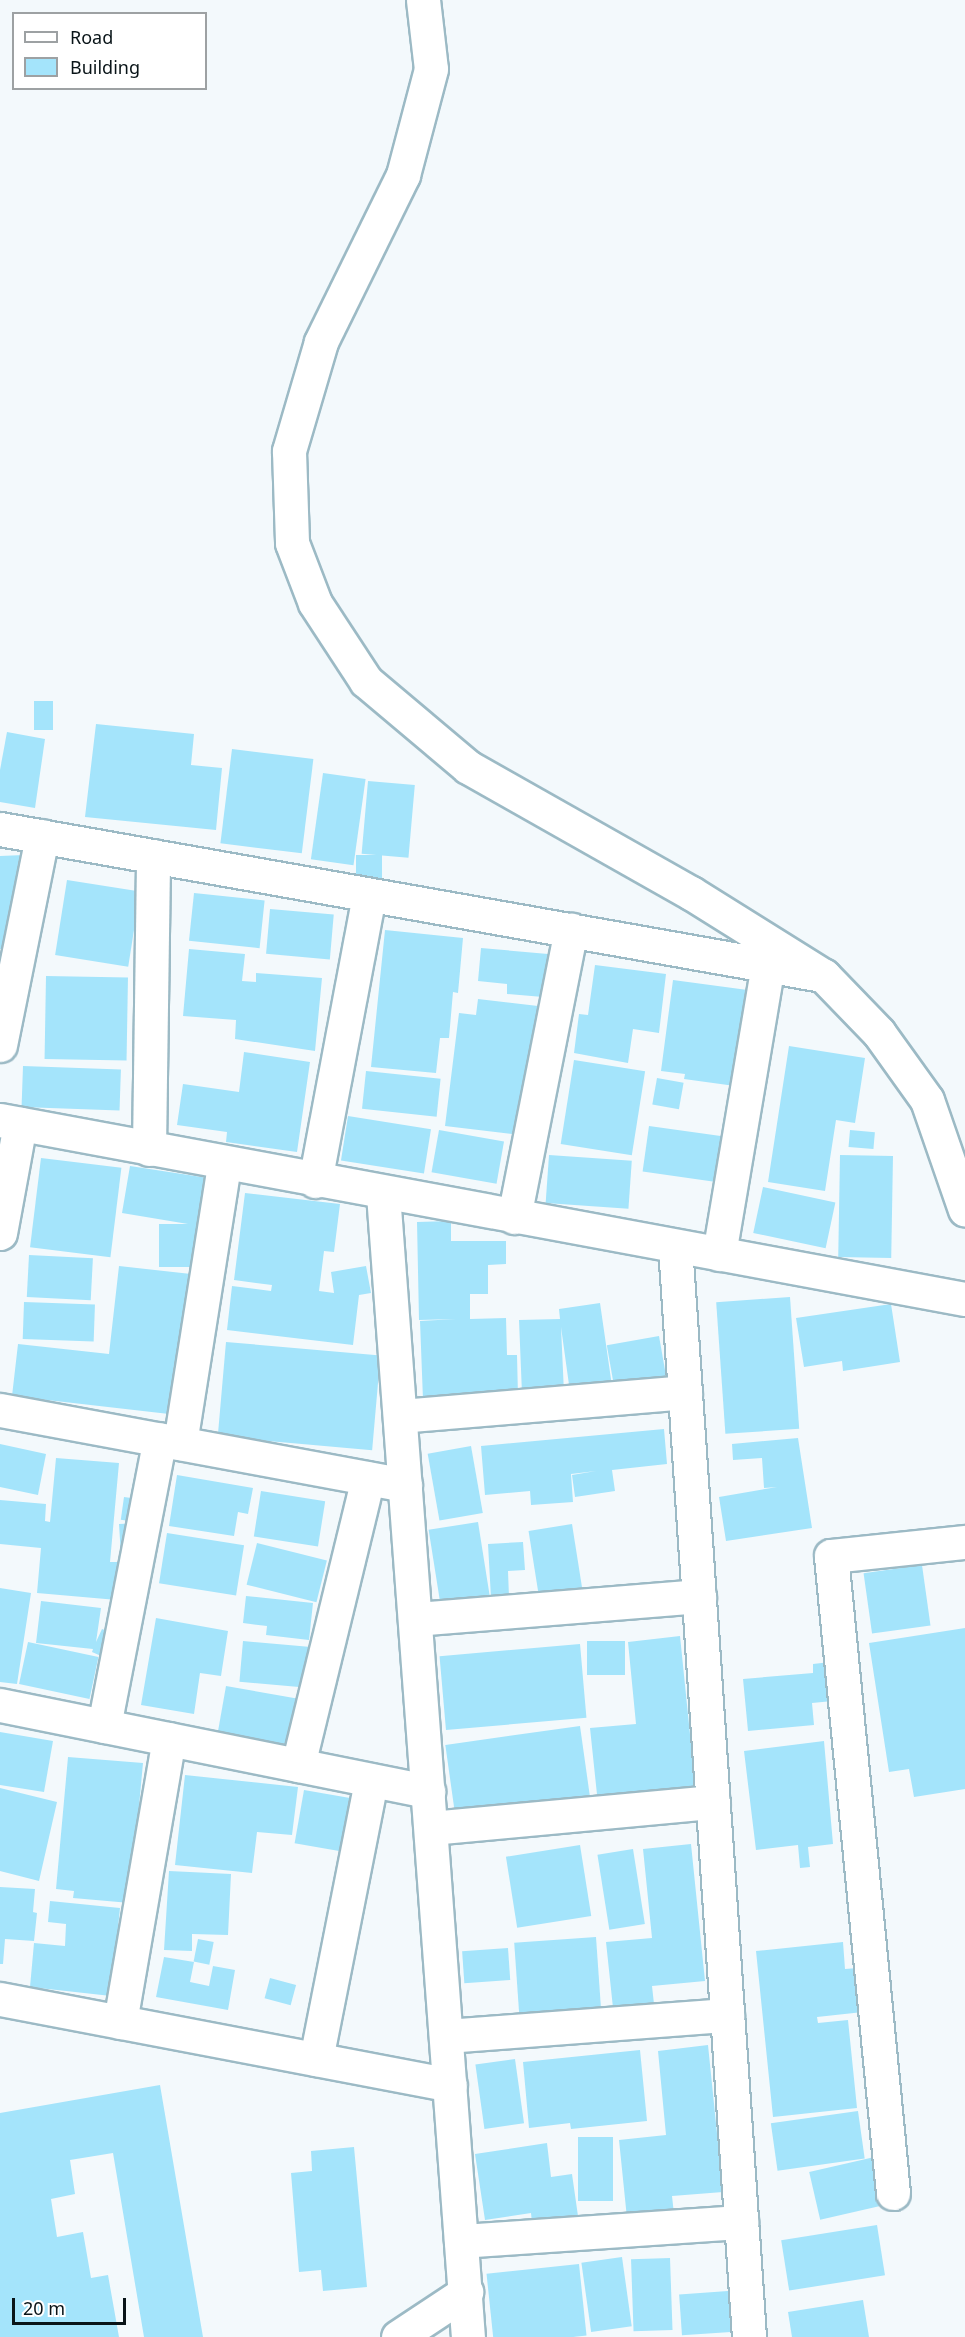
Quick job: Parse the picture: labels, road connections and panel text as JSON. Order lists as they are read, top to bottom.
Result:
{
  "legend": ["Road", "Building"],
  "scale_bar": "20 m"
}
